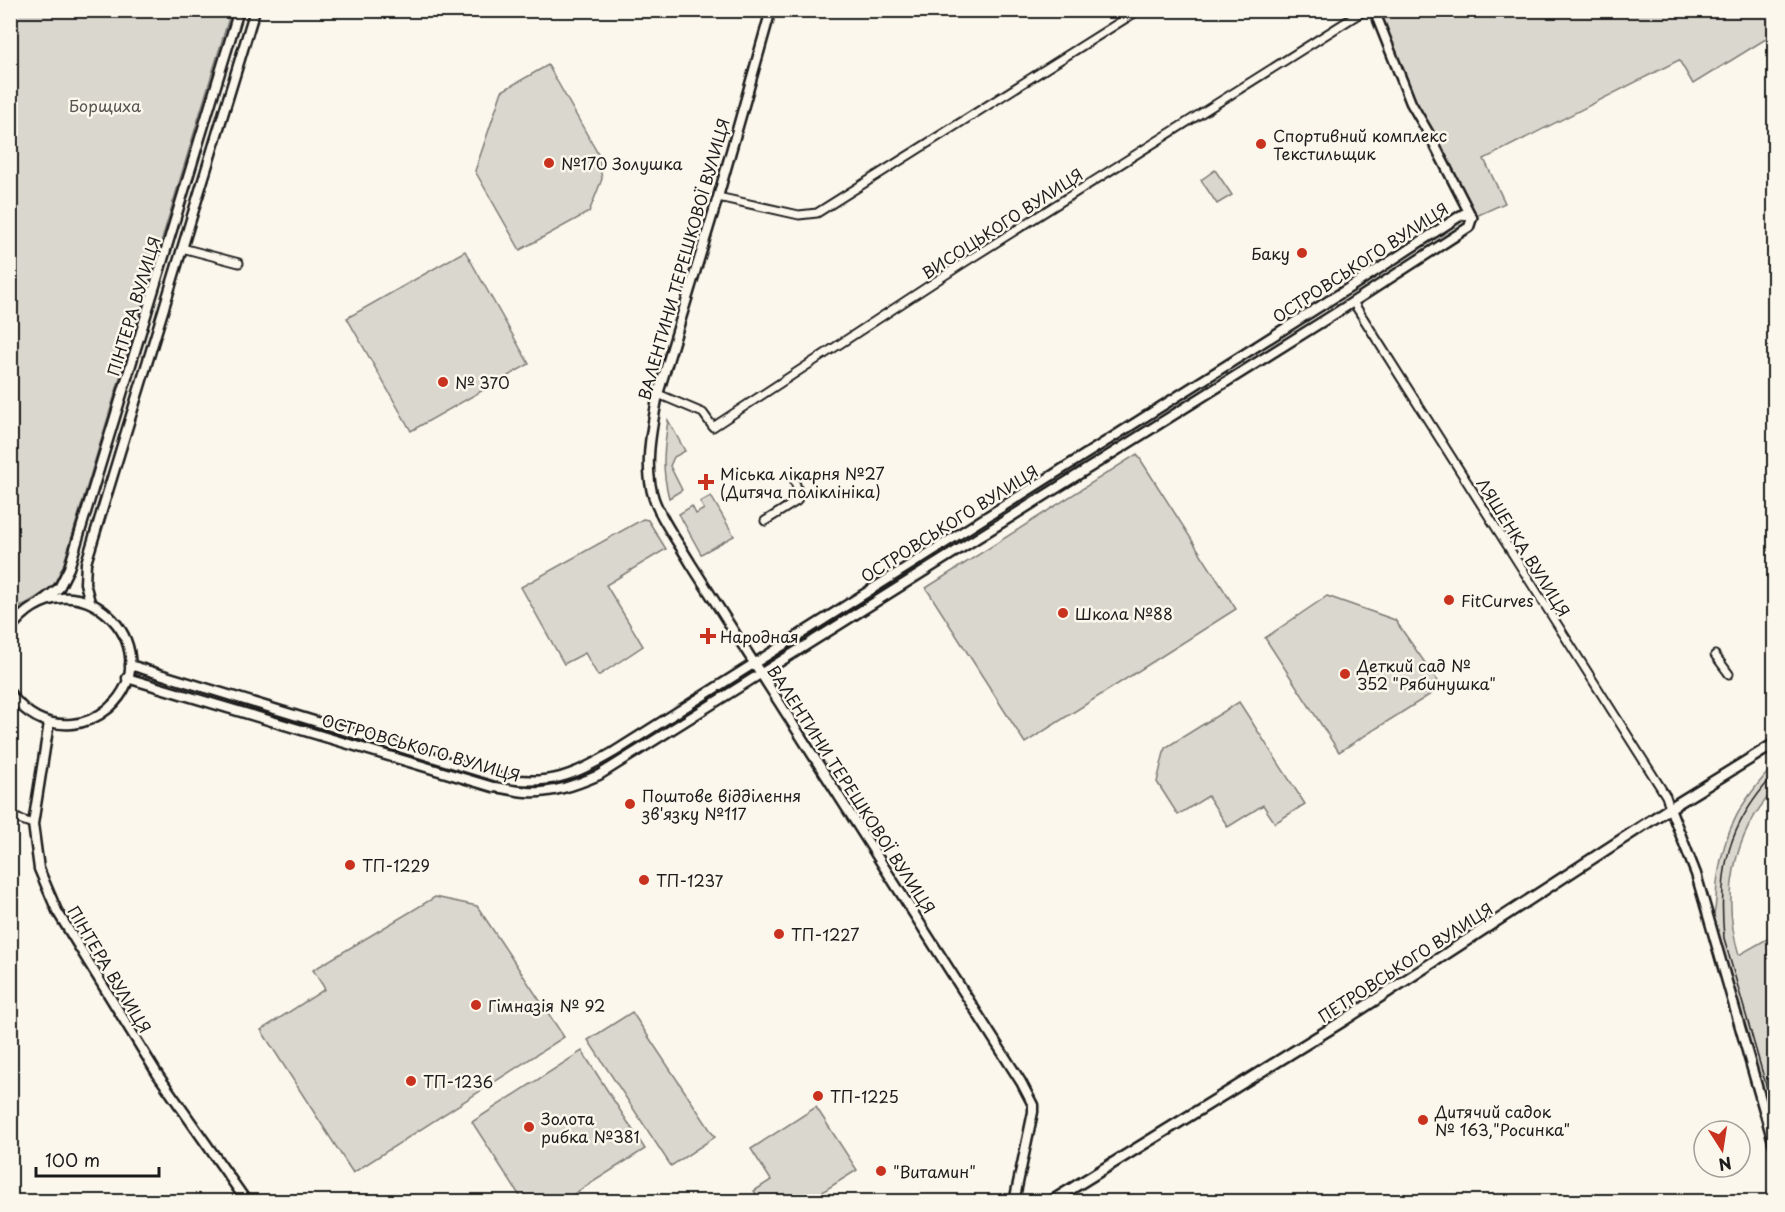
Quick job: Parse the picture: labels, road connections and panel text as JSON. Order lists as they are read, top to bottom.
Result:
{
  "streets": {
    "main road": ["ПЕТРОВСЬКОГО ВУЛИЦЯ"],
    "street": [
      "ВИСОЦЬКОГО ВУЛИЦЯ",
      "ВАЛЕНТИНИ ТЕРЕШКОВОЇ ВУЛИЦЯ",
      "ОСТРОВСЬКОГО ВУЛИЦЯ",
      "ПІНТЕРА ВУЛИЦЯ",
      "ЛЯШЕНКА ВУЛИЦЯ"
    ]
  },
  "crossings": [
    ["ВИСОЦЬКОГО ВУЛИЦЯ", "ВАЛЕНТИНИ ТЕРЕШКОВОЇ ВУЛИЦЯ"],
    ["ВАЛЕНТИНИ ТЕРЕШКОВОЇ ВУЛИЦЯ", "ОСТРОВСЬКОГО ВУЛИЦЯ"],
    ["ОСТРОВСЬКОГО ВУЛИЦЯ", "ЛЯШЕНКА ВУЛИЦЯ"],
    ["ЛЯШЕНКА ВУЛИЦЯ", "ПЕТРОВСЬКОГО ВУЛИЦЯ"]
  ],
  "parks": ["Борщиха"],
  "places": {
    "other": [
      "Спортивний комплекс Текстильщик",
      "№170 Золушка",
      "Баку",
      "№ 370",
      "FitCurves",
      "Школа №88",
      "Деткий сад № 352 \"Рябинушка\"",
      "Поштове відділення зв'язку №117",
      "ТП-1229",
      "ТП-1237",
      "ТП-1227",
      "Гімназія № 92",
      "ТП-1236",
      "ТП-1225",
      "Дитячий садок № 163,\"Росинка\"",
      "Золота рибка №381",
      "\"Витамин\""
    ],
    "health": ["Міська лікарня №27 (Дитяча поліклініка)", "Народная"]
  },
  "scale_bar": "100 m",
  "north": "bottom"
}
